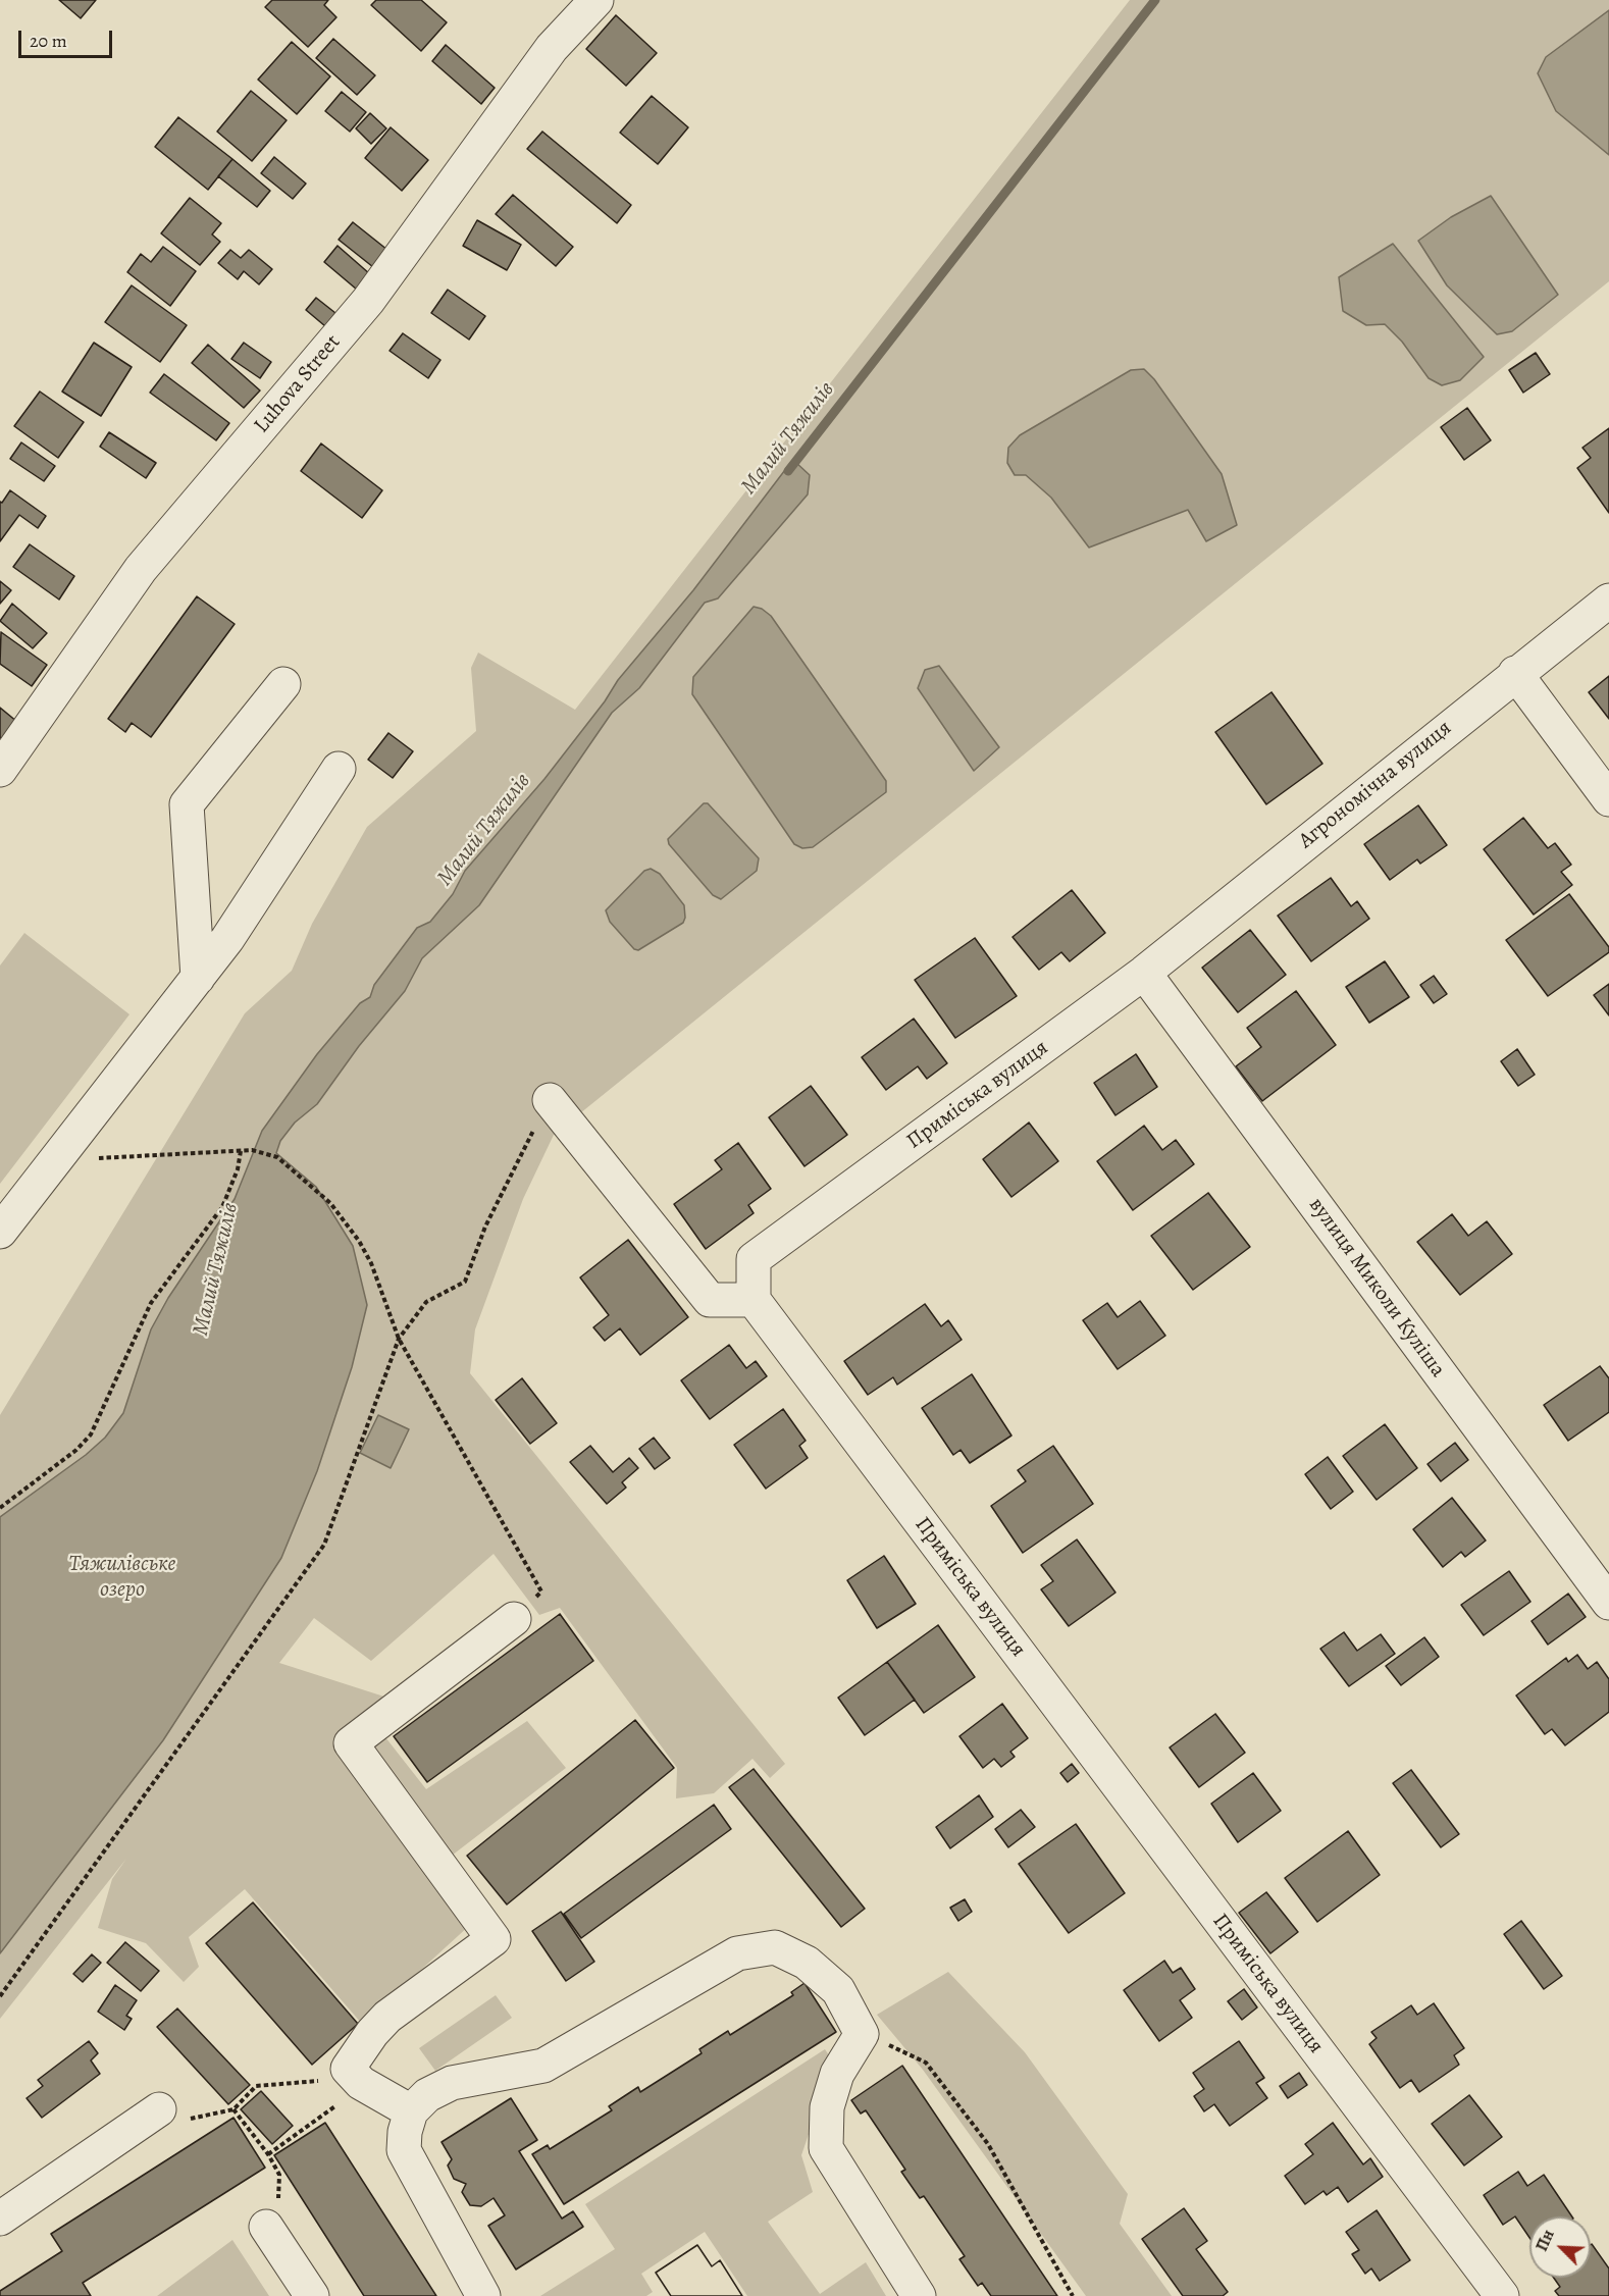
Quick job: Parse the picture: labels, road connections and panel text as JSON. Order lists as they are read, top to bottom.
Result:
{
  "streets": {
    "street": [
      "Luhova Street",
      "Агрономічна вулиця",
      "Приміська вулиця",
      "вулиця Миколи Куліша"
    ]
  },
  "crossings": [
    ["Агрономічна вулиця", "Приміська вулиця"],
    ["Агрономічна вулиця", "вулиця Миколи Куліша"],
    ["Приміська вулиця", "вулиця Миколи Куліша"]
  ],
  "water": ["Малий Тяжилів", "Тяжилівське озеро"],
  "scale_bar": "20 m",
  "north": "top left"
}
